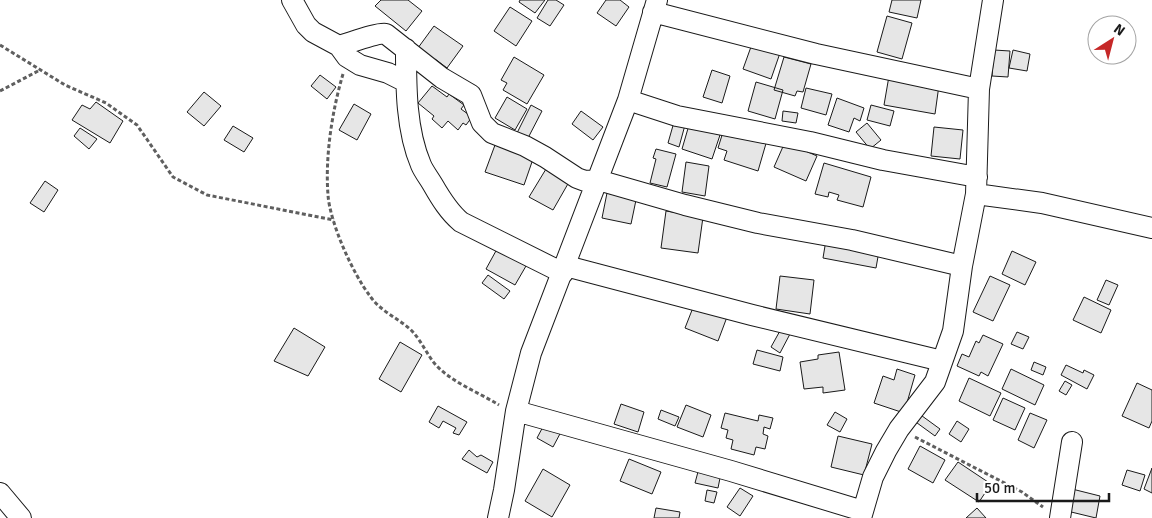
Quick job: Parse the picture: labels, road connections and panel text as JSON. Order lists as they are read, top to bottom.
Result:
{
  "scale_bar": "50 m",
  "north": "top right"
}
